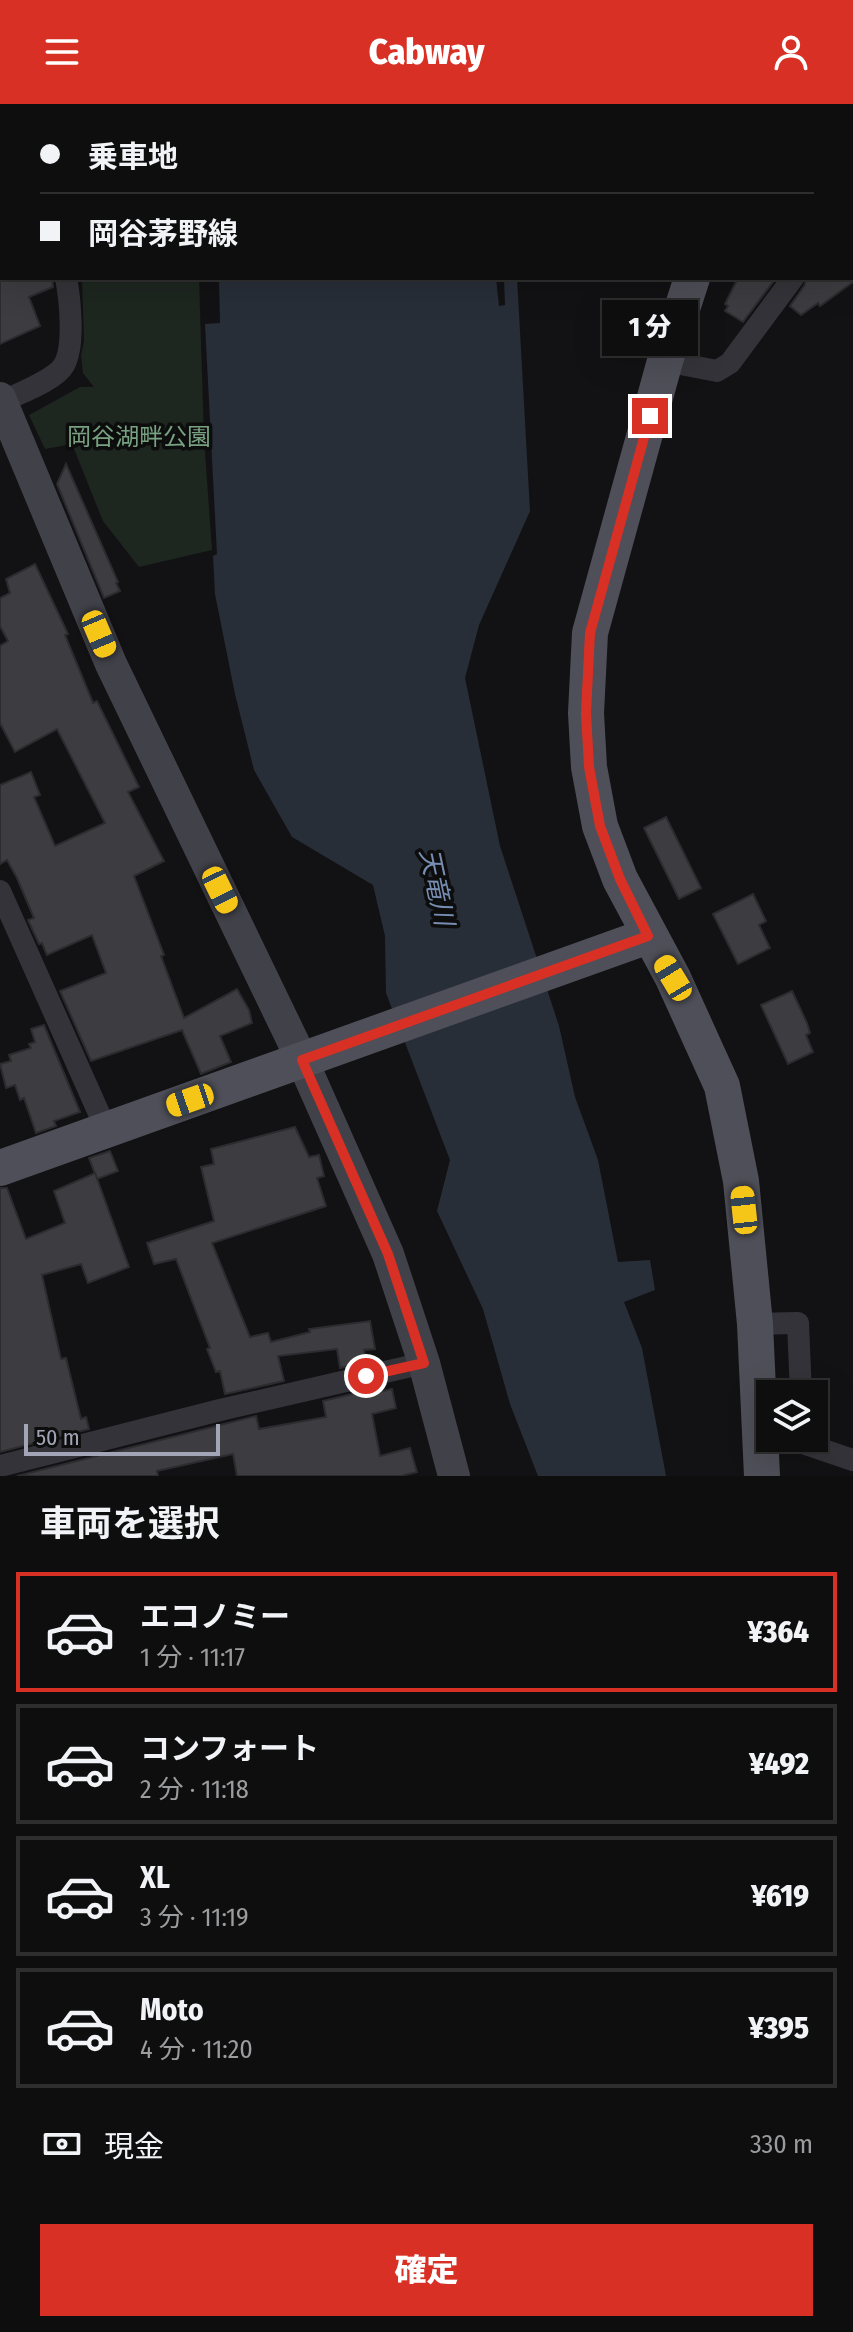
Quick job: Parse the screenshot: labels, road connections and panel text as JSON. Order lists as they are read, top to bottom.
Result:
{
  "water": ["天竜川"],
  "parks": ["岡谷湖畔公園"],
  "scale_bar": "50 m",
  "page": {
    "header": "Cabway",
    "banner": ["乗車地", "岡谷茅野線"],
    "bubble": "1 分",
    "scale": "50 m",
    "heading": "車両を選択",
    "list": [
      {
        "name": "エコノミー",
        "note": "1 分 · 11:17",
        "value": "¥364"
      },
      {
        "name": "コンフォート",
        "note": "2 分 · 11:18",
        "value": "¥492"
      },
      {
        "name": "XL",
        "note": "3 分 · 11:19",
        "value": "¥619"
      },
      {
        "name": "Moto",
        "note": "4 分 · 11:20",
        "value": "¥395"
      }
    ],
    "pay": ["現金", "330 m"],
    "buttons": "確定"
  }
}
